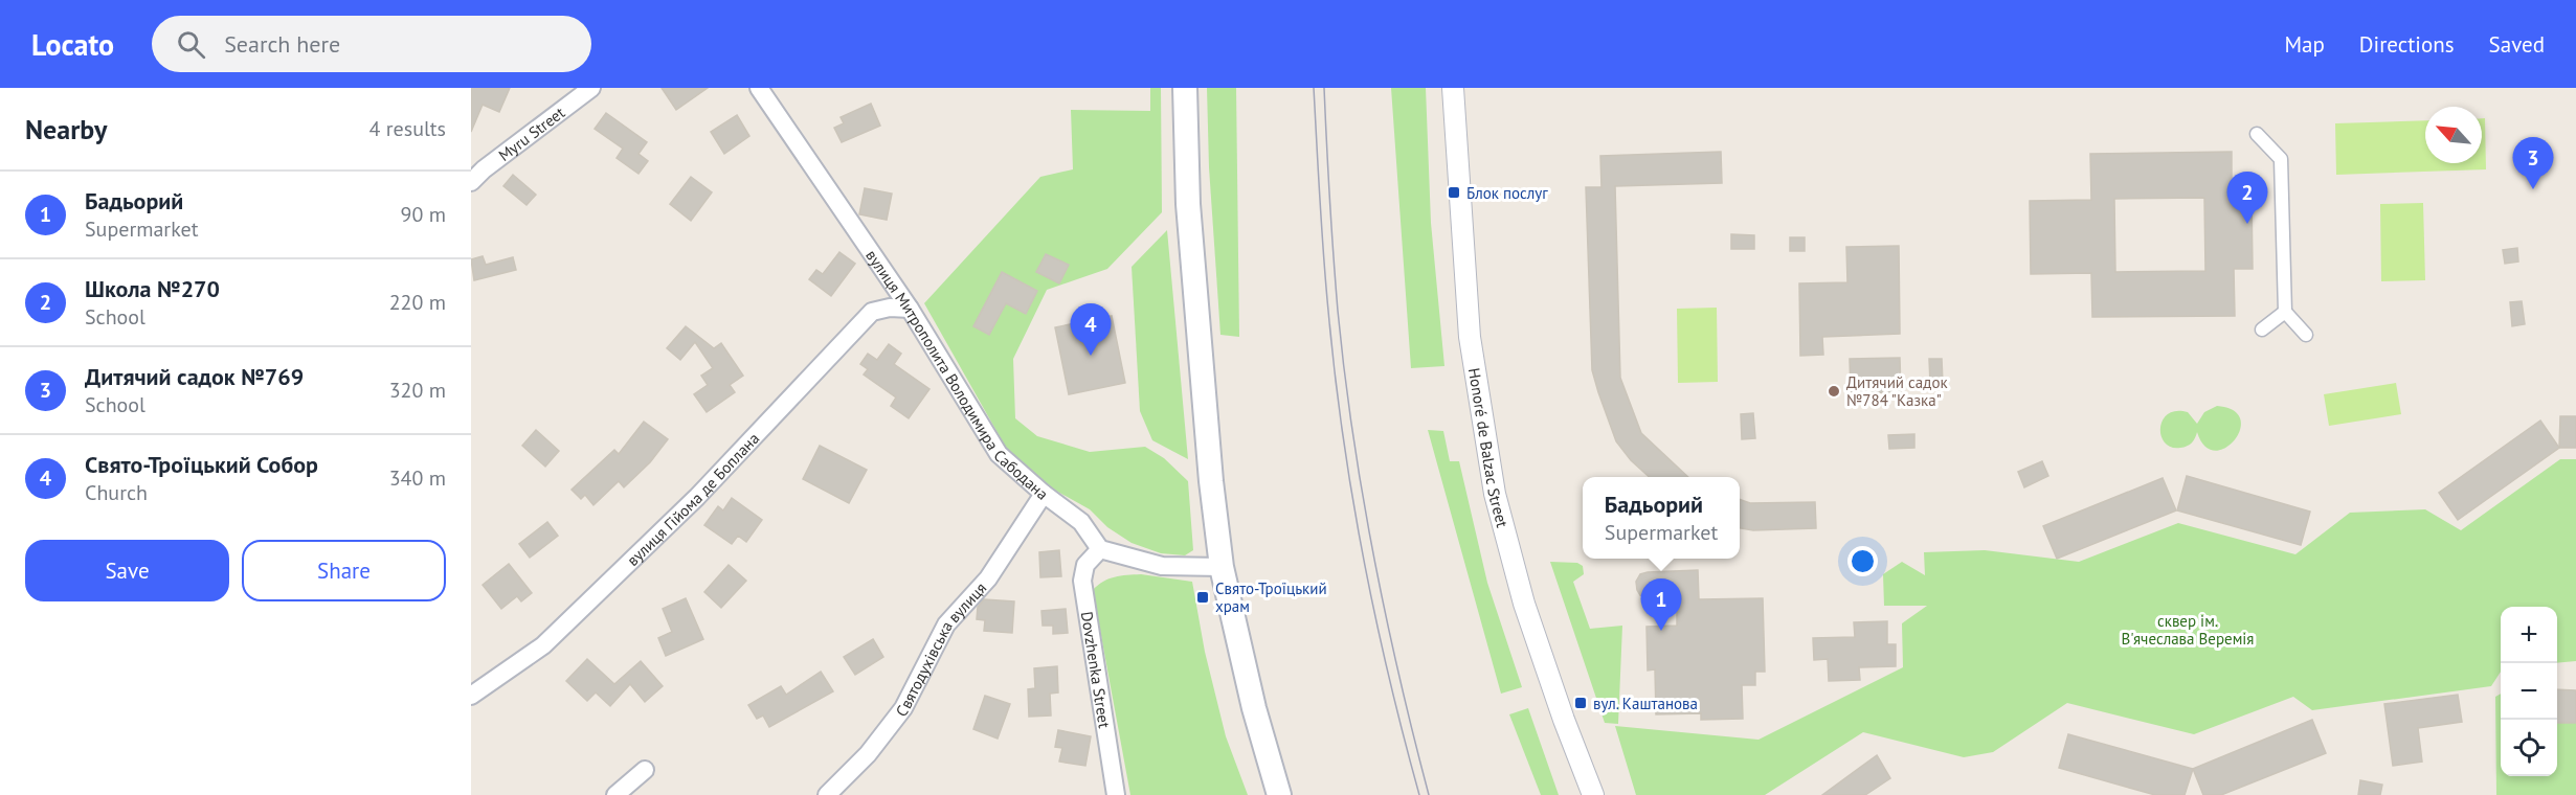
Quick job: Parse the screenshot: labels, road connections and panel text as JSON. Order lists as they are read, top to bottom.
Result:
{
  "streets": {
    "street": [
      "Myru Street",
      "вулиця Митрополита Володимира Сабодана",
      "Honoré de Balzac Street",
      "вулиця Гійома де Боплана",
      "Святодухівська вулиця",
      "Dovzhenka Street"
    ]
  },
  "crossings": [
    ["вулиця Митрополита Володимира Сабодана", "вулиця Гійома де Боплана"],
    ["вулиця Митрополита Володимира Сабодана", "Святодухівська вулиця"],
    ["вулиця Митрополита Володимира Сабодана", "Dovzhenka Street"]
  ],
  "parks": ["сквер ім. В'ячеслава Веремія"],
  "places": {
    "transit": ["Блок послуг", "Свято-Троїцький храм", "вул. Каштанова"],
    "other": ["Дитячий садок №784 \"Казка\""]
  },
  "north": "top left",
  "page": {
    "header": "Locato",
    "search": "Search here",
    "nav": ["Map", "Directions", "Saved"],
    "heading": ["Nearby", "4 results"],
    "pins": [
      "3",
      "2",
      "4",
      "1"
    ],
    "list": [
      {
        "mark": "1",
        "name": "Бадьорий",
        "note": "Supermarket",
        "value": "90 m"
      },
      {
        "mark": "2",
        "name": "Школа №270",
        "note": "School",
        "value": "220 m"
      },
      {
        "mark": "3",
        "name": "Дитячий садок №769",
        "note": "School",
        "value": "320 m"
      },
      {
        "mark": "4",
        "name": "Свято-Троїцький Собор",
        "note": "Church",
        "value": "340 m"
      }
    ],
    "popup": ["Бадьорий", "Supermarket"],
    "buttons": ["Save", "Share"],
    "map_buttons": ["+", "−"]
  }
}
